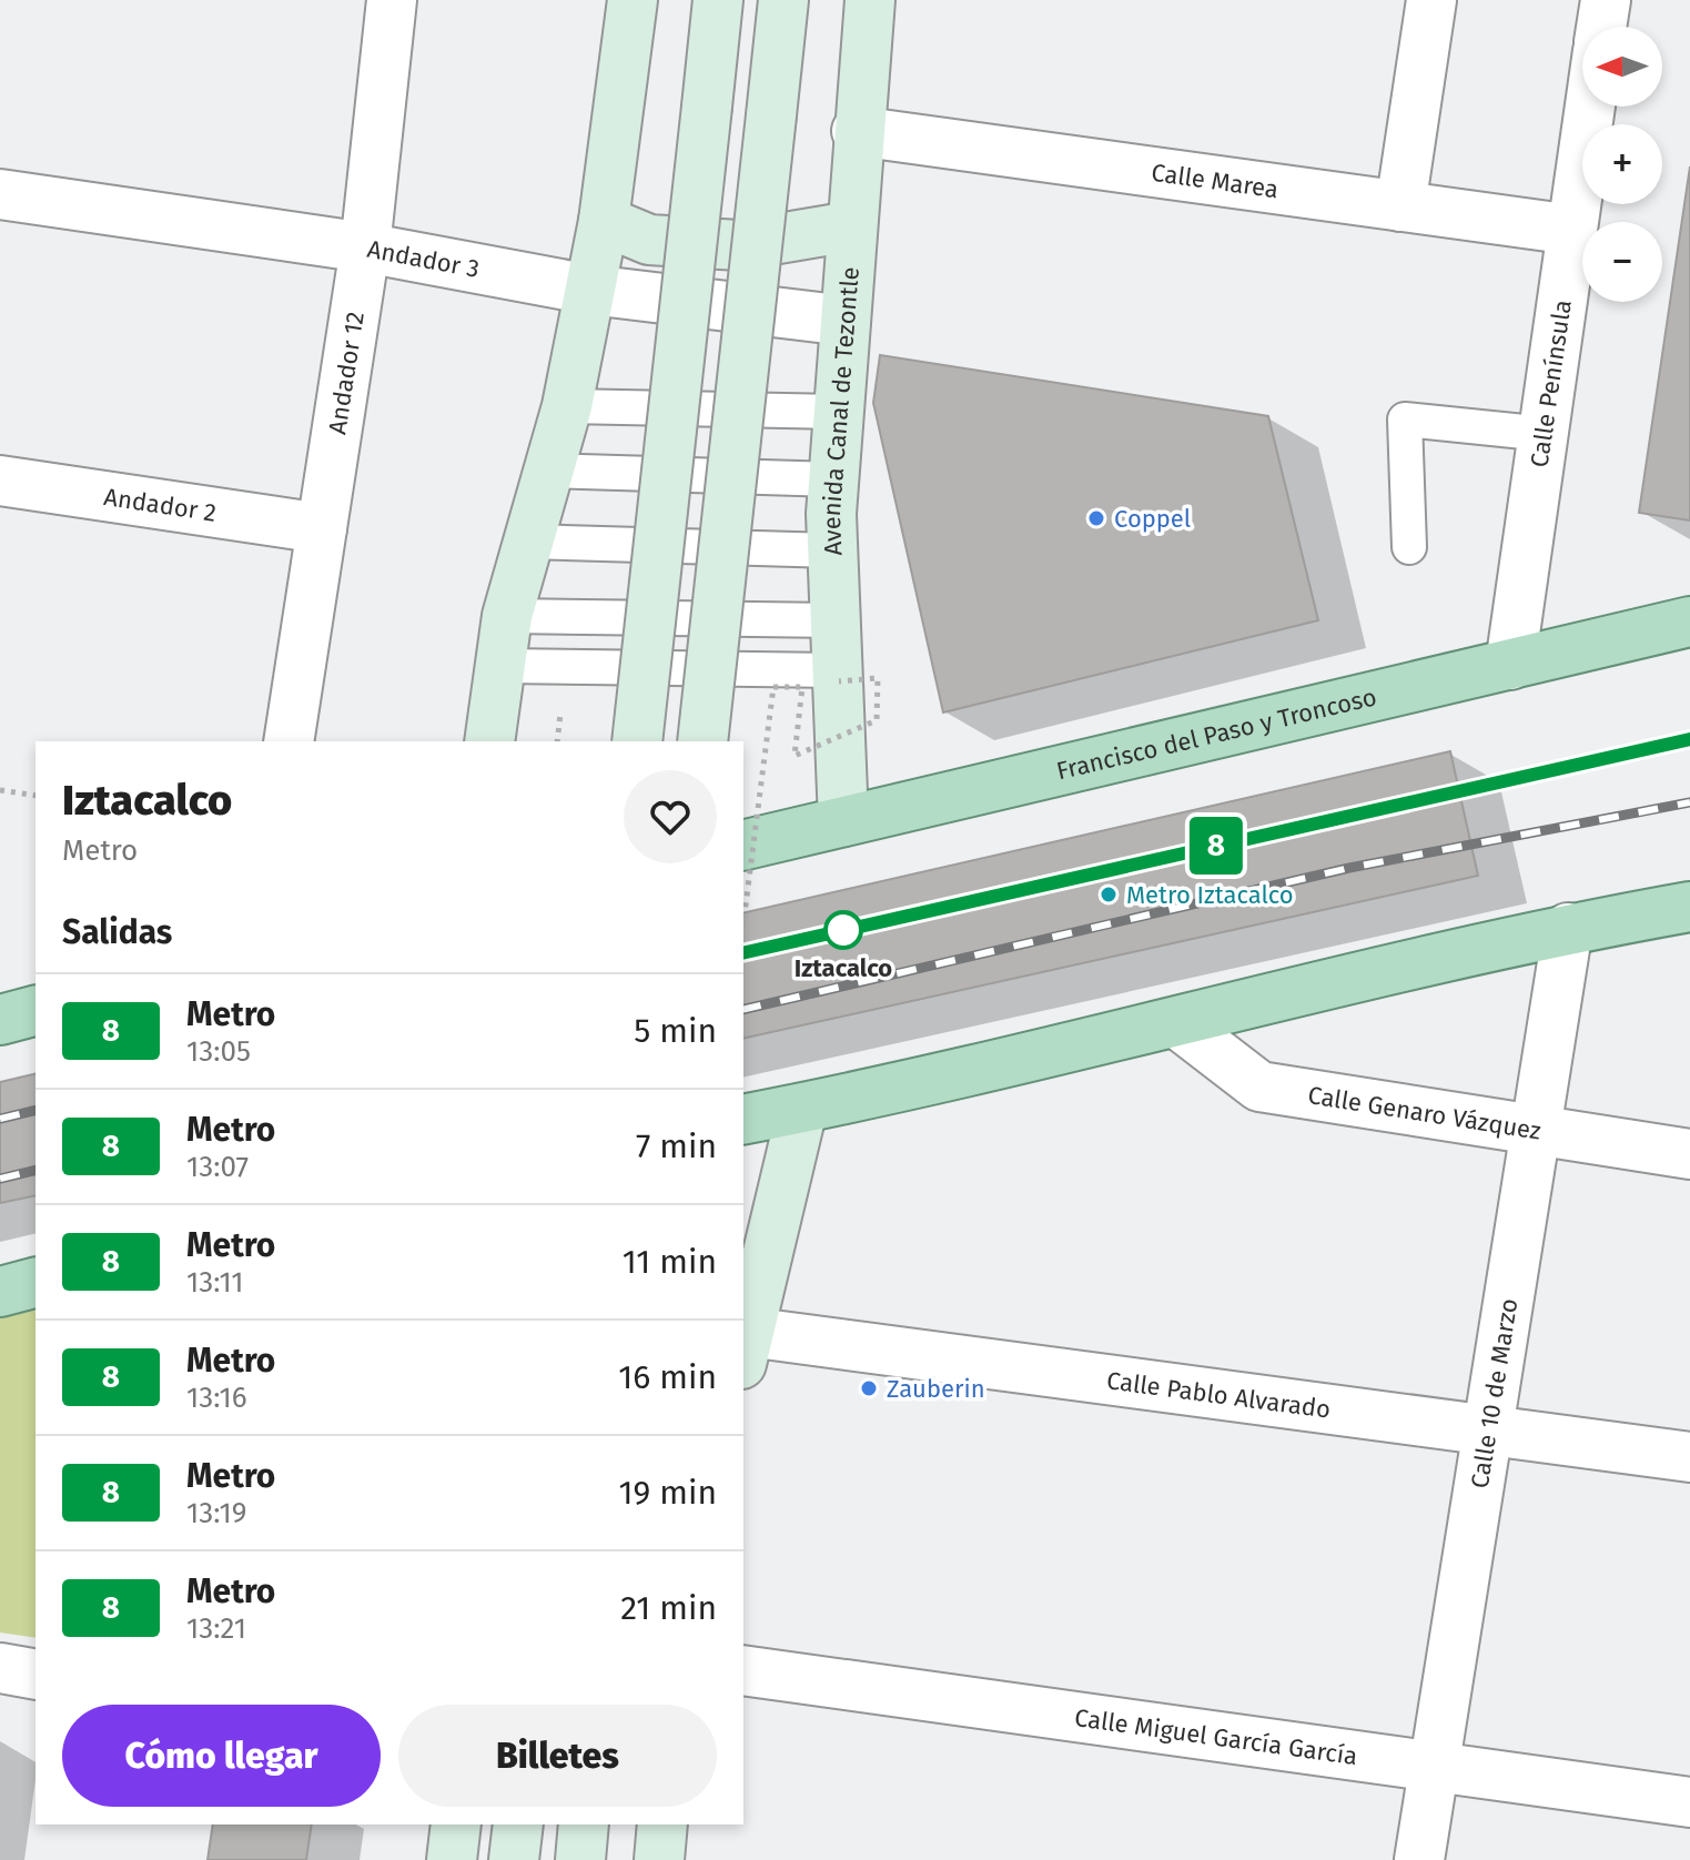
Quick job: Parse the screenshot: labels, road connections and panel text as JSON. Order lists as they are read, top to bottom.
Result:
{
  "streets": {
    "main road": ["Avenida Canal de Tezontle", "Francisco del Paso y Troncoso"],
    "street": [
      "Calle Marea",
      "Andador 3",
      "Andador 12",
      "Calle Península",
      "Andador 2",
      "Calle Genaro Vázquez",
      "Calle Pablo Alvarado",
      "Calle 10 de Marzo",
      "Calle Miguel García García"
    ]
  },
  "crossings": [
    ["Calle Marea", "Calle Península"],
    ["Calle Marea", "Avenida Canal de Tezontle"],
    ["Andador 3", "Andador 12"],
    ["Andador 3", "Avenida Canal de Tezontle"],
    ["Andador 12", "Andador 2"],
    ["Calle Península", "Francisco del Paso y Troncoso"],
    ["Avenida Canal de Tezontle", "Francisco del Paso y Troncoso"],
    ["Calle Genaro Vázquez", "Calle 10 de Marzo"],
    ["Calle Pablo Alvarado", "Calle 10 de Marzo"],
    ["Calle 10 de Marzo", "Calle Miguel García García"]
  ],
  "places": [
    "Coppel",
    "Metro Iztacalco",
    "Iztacalco",
    "Zauberin"
  ],
  "lines": ["metro line 8"],
  "north": "left",
  "page": {
    "on_map": "8",
    "map_buttons": ["+", "−"],
    "heading": [
      ["Iztacalco", "Metro"],
      "Salidas"
    ],
    "list": [
      {
        "mark": "8",
        "name": "Metro",
        "note": "13:05",
        "value": "5 min"
      },
      {
        "mark": "8",
        "name": "Metro",
        "note": "13:07",
        "value": "7 min"
      },
      {
        "mark": "8",
        "name": "Metro",
        "note": "13:11",
        "value": "11 min"
      },
      {
        "mark": "8",
        "name": "Metro",
        "note": "13:16",
        "value": "16 min"
      },
      {
        "mark": "8",
        "name": "Metro",
        "note": "13:19",
        "value": "19 min"
      },
      {
        "mark": "8",
        "name": "Metro",
        "note": "13:21",
        "value": "21 min"
      }
    ],
    "buttons": ["Cómo llegar", "Billetes"]
  }
}
